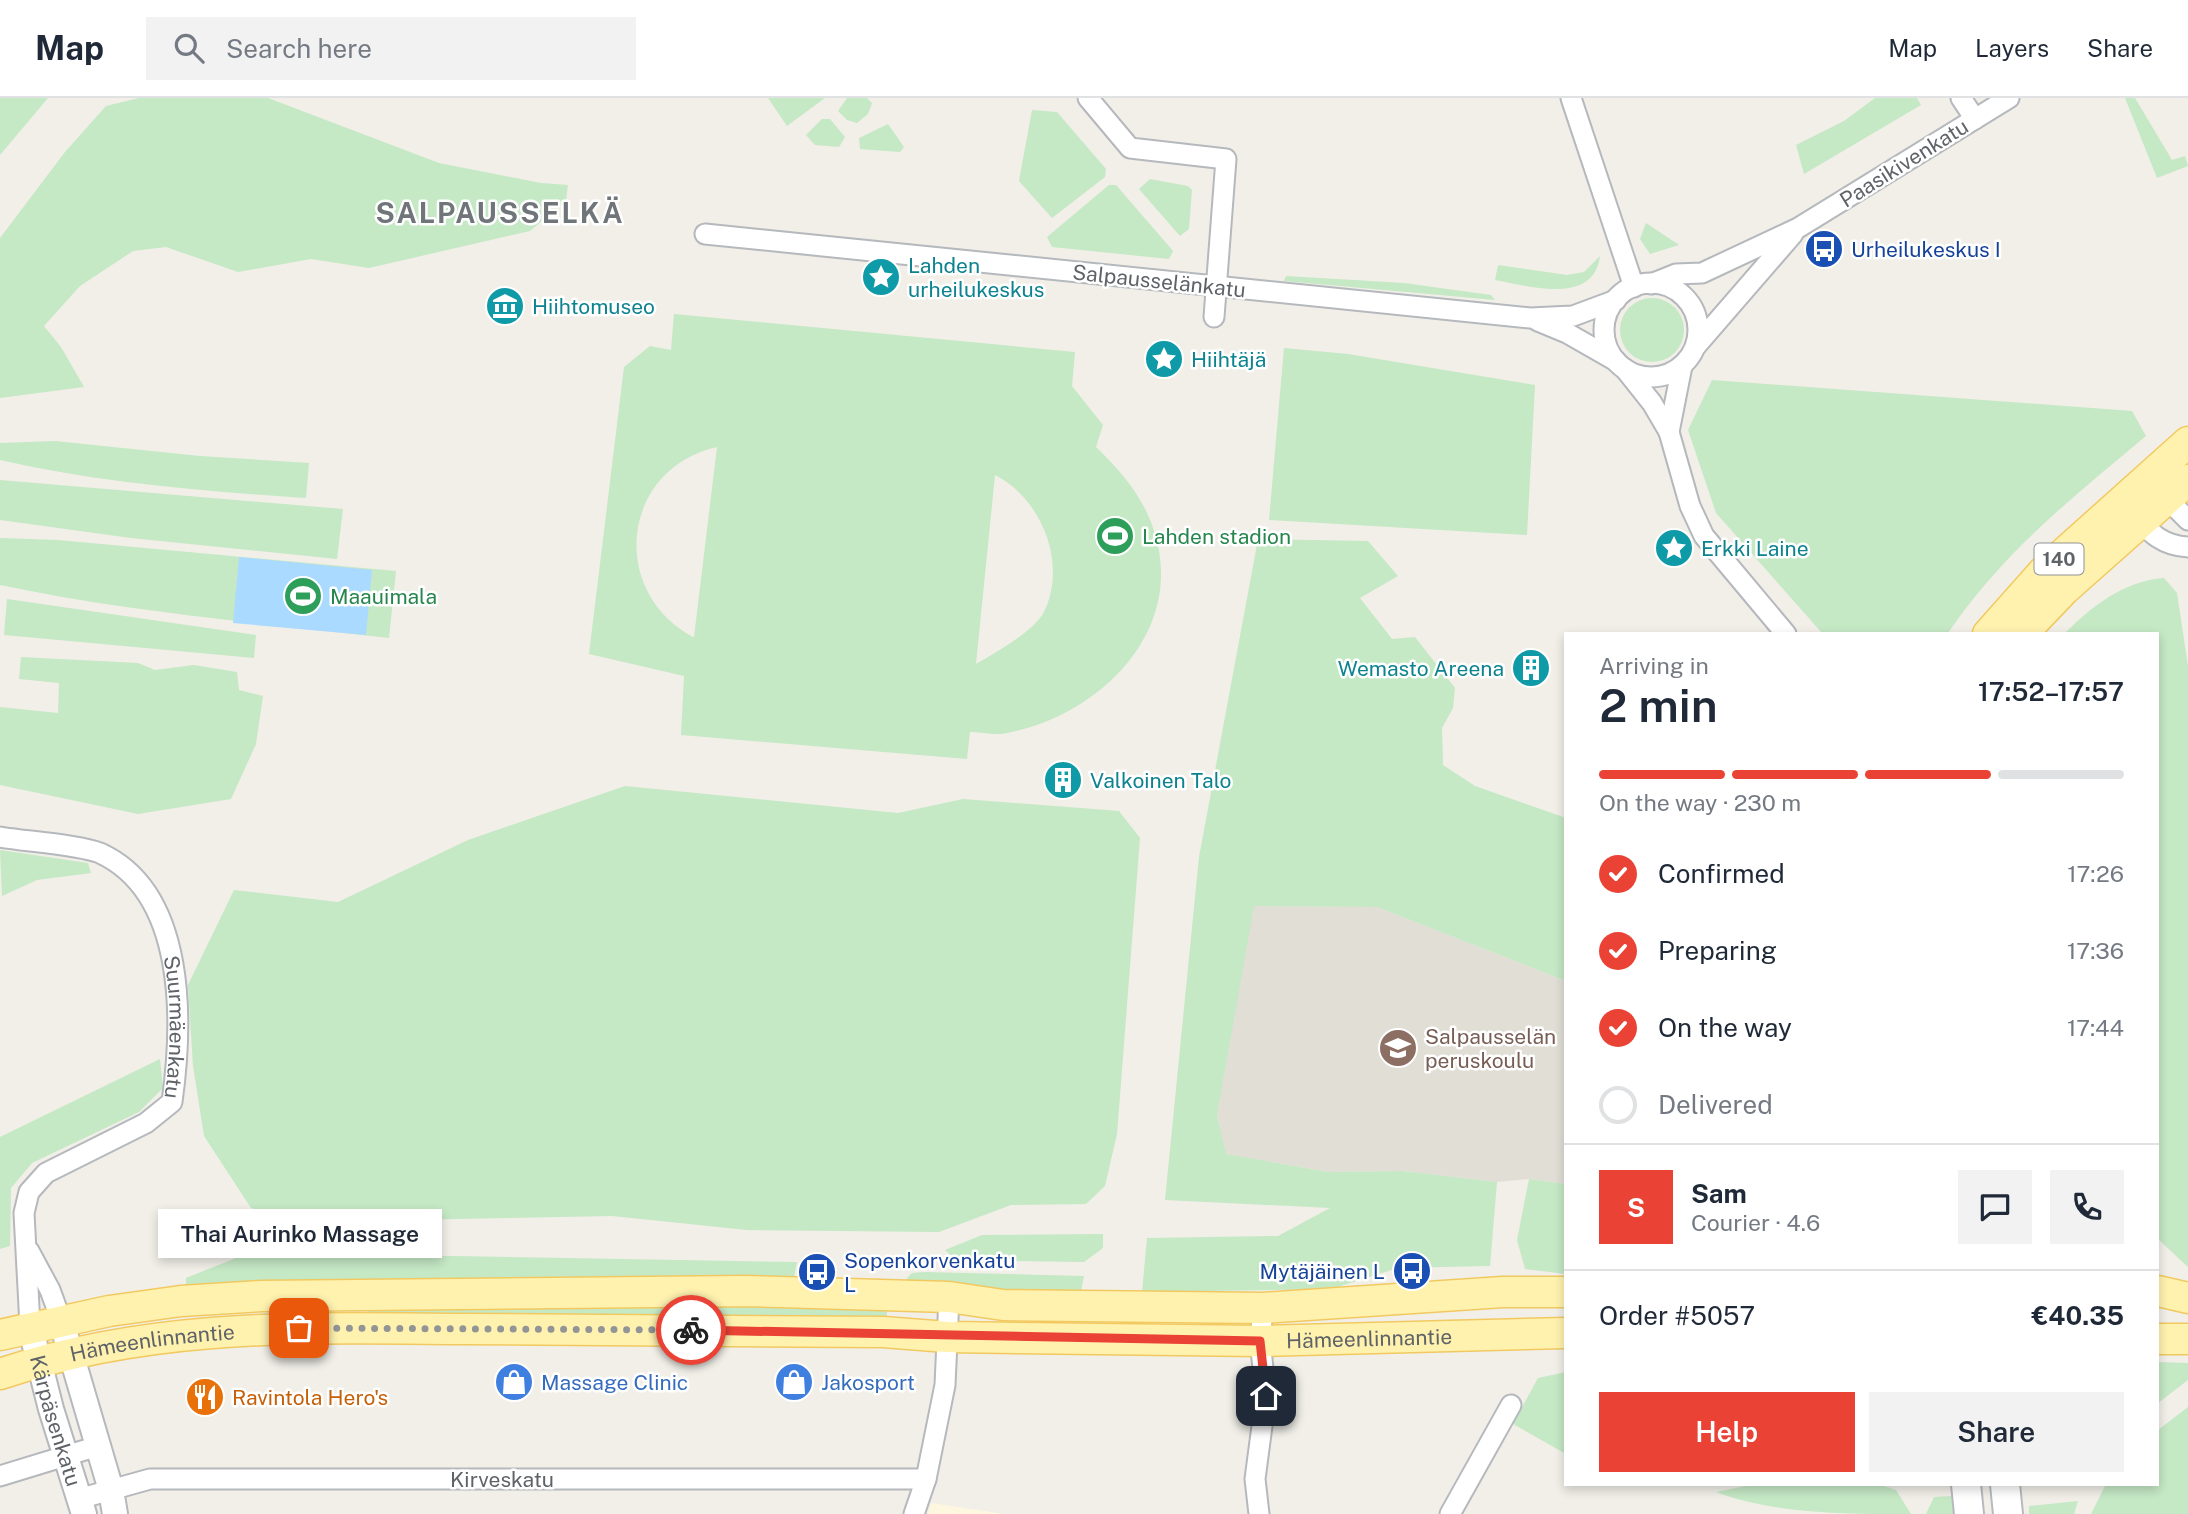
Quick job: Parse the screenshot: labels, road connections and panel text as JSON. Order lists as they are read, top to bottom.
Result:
{
  "streets": {
    "main road": ["140", "Hämeenlinnantie"],
    "street": [
      "Paasikivenkatu",
      "Salpausselänkatu",
      "Suurmäenkatu",
      "Kärpäsenkatu",
      "Kirveskatu"
    ]
  },
  "crossings": [
    ["Paasikivenkatu", "Salpausselänkatu"],
    ["Suurmäenkatu", "Hämeenlinnantie"],
    ["Suurmäenkatu", "Kärpäsenkatu"],
    ["Hämeenlinnantie", "Kärpäsenkatu"],
    ["Kärpäsenkatu", "Kirveskatu"]
  ],
  "districts": ["SALPAUSSELKÄ"],
  "places": {
    "bus stop": ["Urheilukeskus I", "Mytäjäinen L", "Sopenkorvenkatu L"],
    "place": ["Lahden urheilukeskus", "Hiihtäjä", "Erkki Laine"],
    "museum": ["Hiihtomuseo"],
    "sports": ["Lahden stadion", "Maauimala"],
    "building": ["Wemasto Areena", "Valkoinen Talo"],
    "school or university": ["Salpausselän peruskoulu"],
    "other": ["Thai Aurinko Massage"],
    "shop": ["Massage Clinic", "Jakosport"],
    "restaurant": ["Ravintola Hero's"]
  },
  "page": {
    "header": "Map",
    "search": "Search here",
    "nav": ["Map", "Layers", "Share"],
    "heading": ["2 min", "Arriving in", "17:52–17:57"],
    "panel": [
      "Sam",
      "Courier · 4.6",
      "Order #5057",
      "€40.35"
    ],
    "bar": "On the way · 230 m",
    "list": [
      ["Confirmed", "17:26"],
      ["Preparing", "17:36"],
      ["On the way", "17:44"],
      "Delivered"
    ],
    "round": "S",
    "bubble": "Thai Aurinko Massage",
    "buttons": ["Help", "Share"]
  }
}
